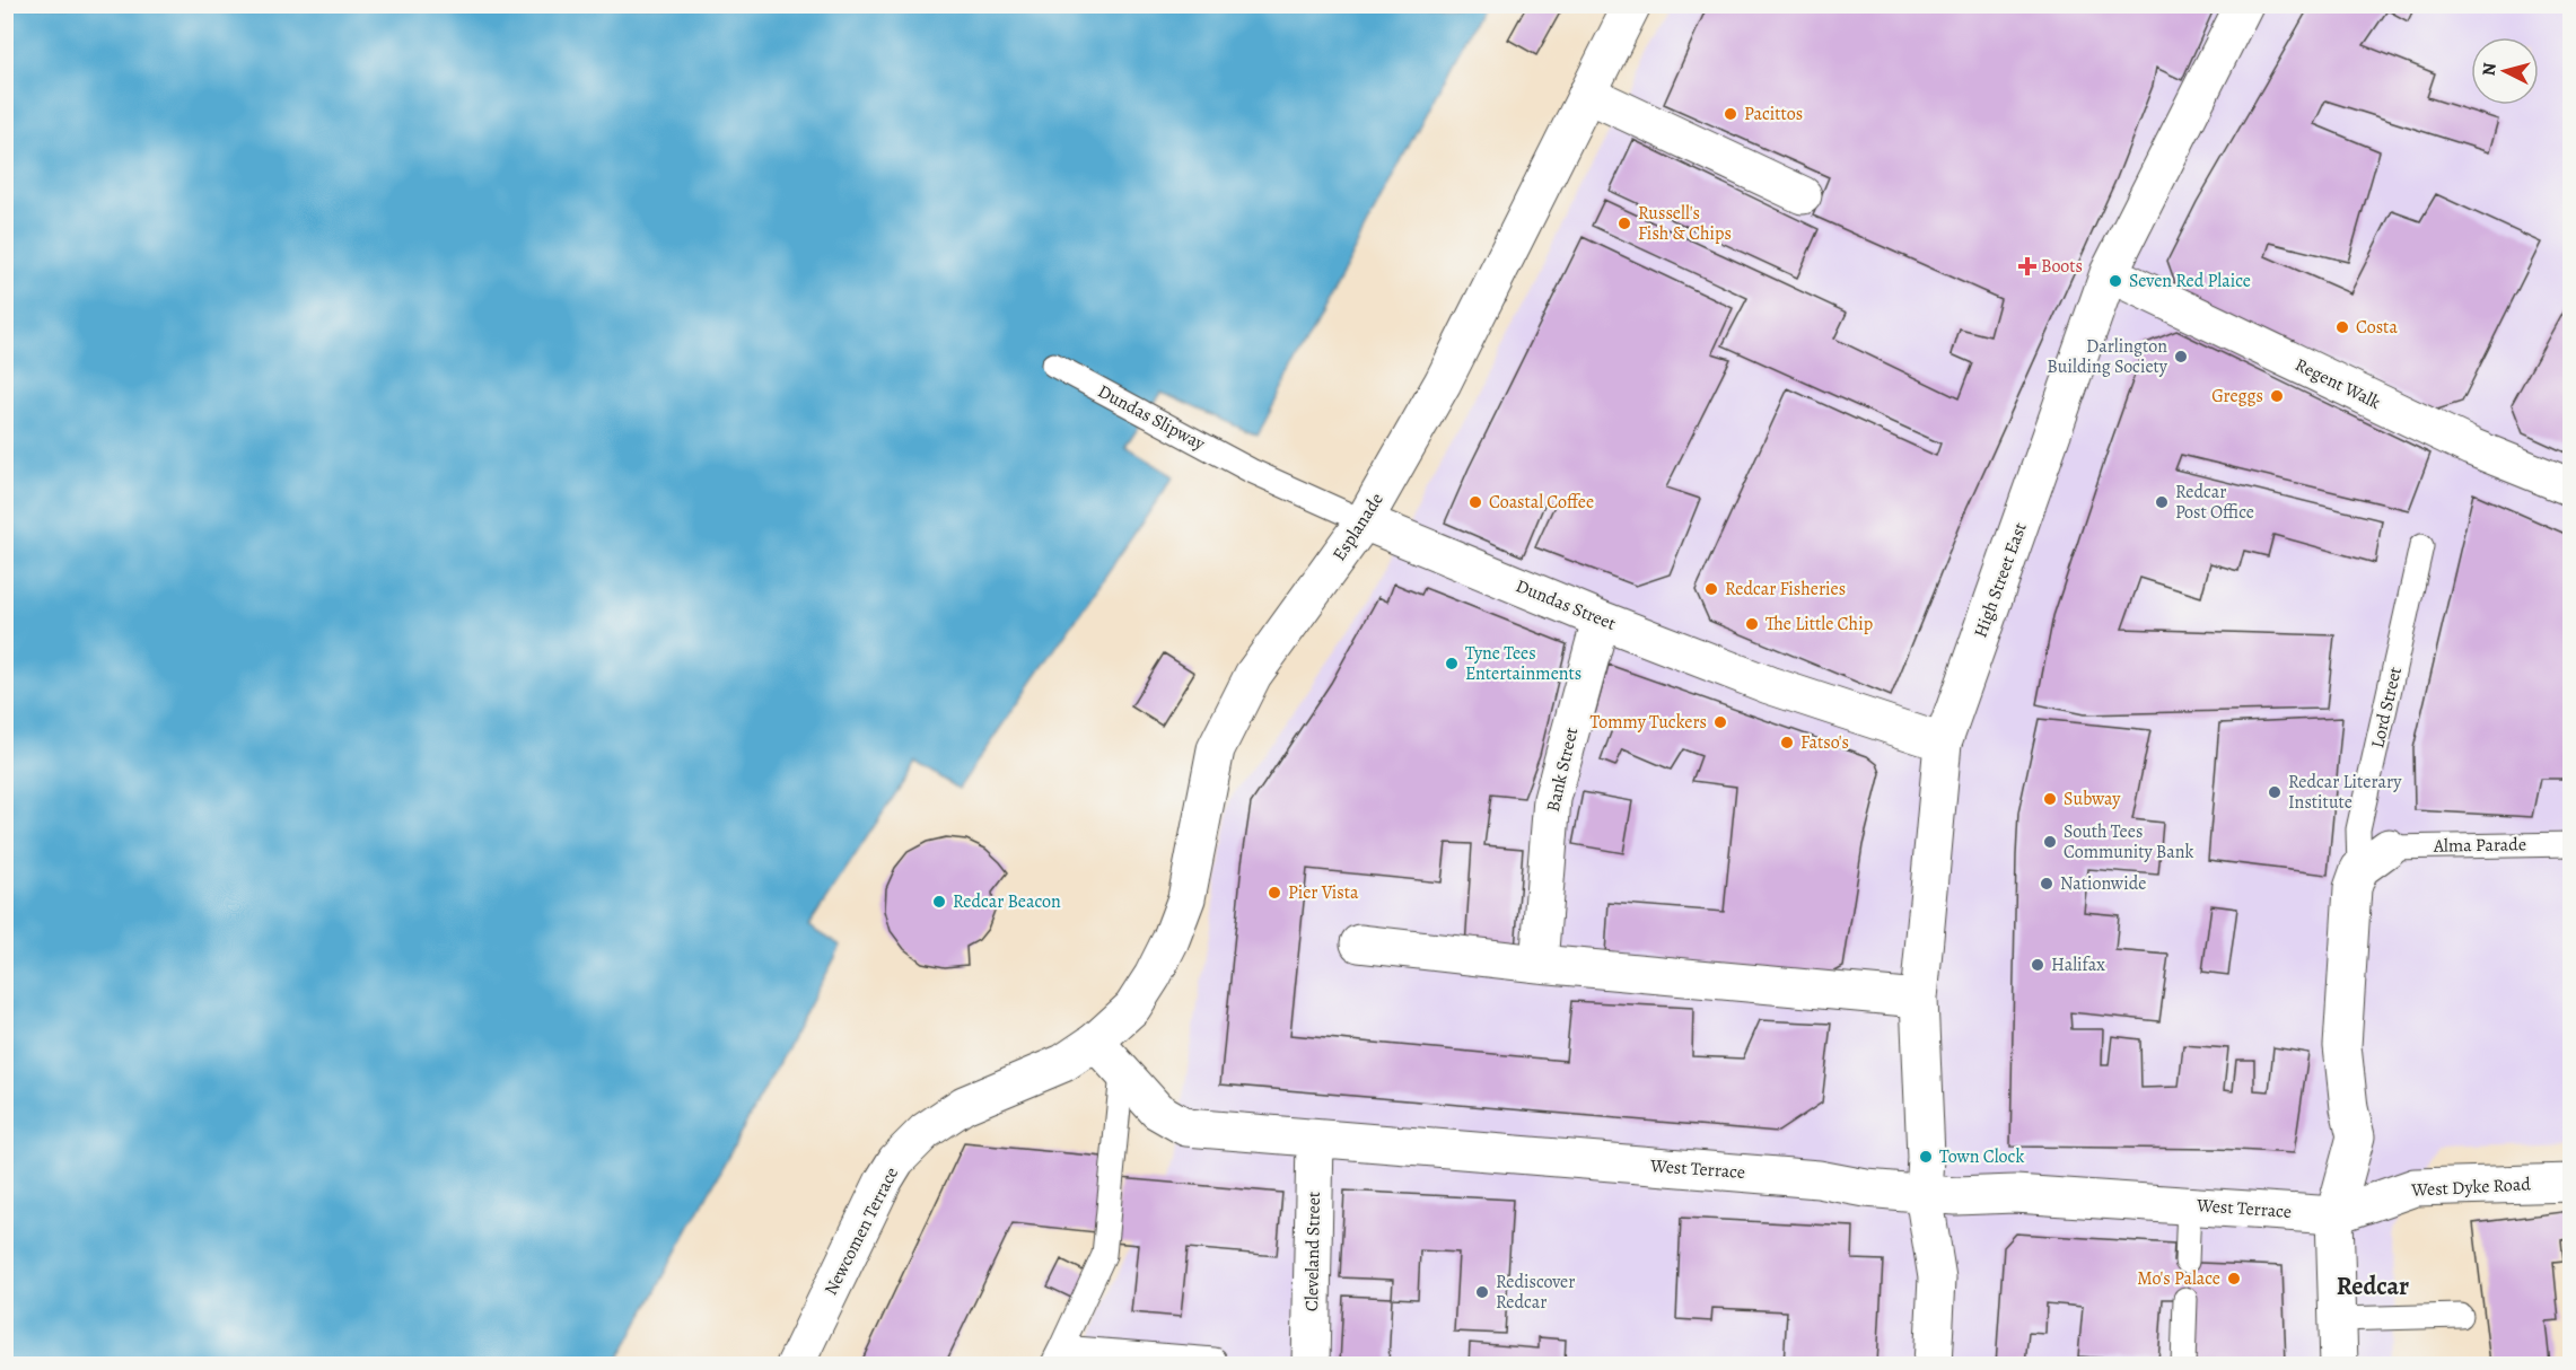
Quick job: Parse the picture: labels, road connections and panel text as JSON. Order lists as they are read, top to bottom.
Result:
{
  "streets": {
    "street": [
      "Regent Walk",
      "Esplanade",
      "High Street East",
      "Dundas Street",
      "Bank Street",
      "West Terrace",
      "West Dyke Road",
      "Newcomen Terrace",
      "Cleveland Street"
    ],
    "lane": ["Dundas Slipway", "Lord Street", "Alma Parade"]
  },
  "crossings": [
    ["Regent Walk", "High Street East"],
    ["Dundas Slipway", "Esplanade"],
    ["Dundas Slipway", "Dundas Street"],
    ["Esplanade", "Dundas Street"],
    ["Esplanade", "West Terrace"],
    ["Esplanade", "Newcomen Terrace"],
    ["High Street East", "Dundas Street"],
    ["High Street East", "West Terrace"],
    ["Dundas Street", "Bank Street"],
    ["Lord Street", "Alma Parade"],
    ["West Terrace", "West Dyke Road"],
    ["West Terrace", "Newcomen Terrace"],
    ["West Terrace", "Cleveland Street"]
  ],
  "districts": ["Redcar"],
  "places": {
    "other": [
      "Pacittos",
      "Russell's Fish & Chips",
      "Seven Red Plaice",
      "Costa",
      "Darlington Building Society",
      "Greggs",
      "Coastal Coffee",
      "Redcar Post Office",
      "Redcar Fisheries",
      "The Little Chip",
      "Tyne Tees Entertainments",
      "Tommy Tuckers",
      "Fatso's",
      "Redcar Literary Institute",
      "Subway",
      "South Tees Community Bank",
      "Nationwide",
      "Pier Vista",
      "Redcar Beacon",
      "Halifax",
      "Town Clock",
      "Mo's Palace",
      "Rediscover Redcar"
    ],
    "health": ["Boots"]
  },
  "north": "left"
}
